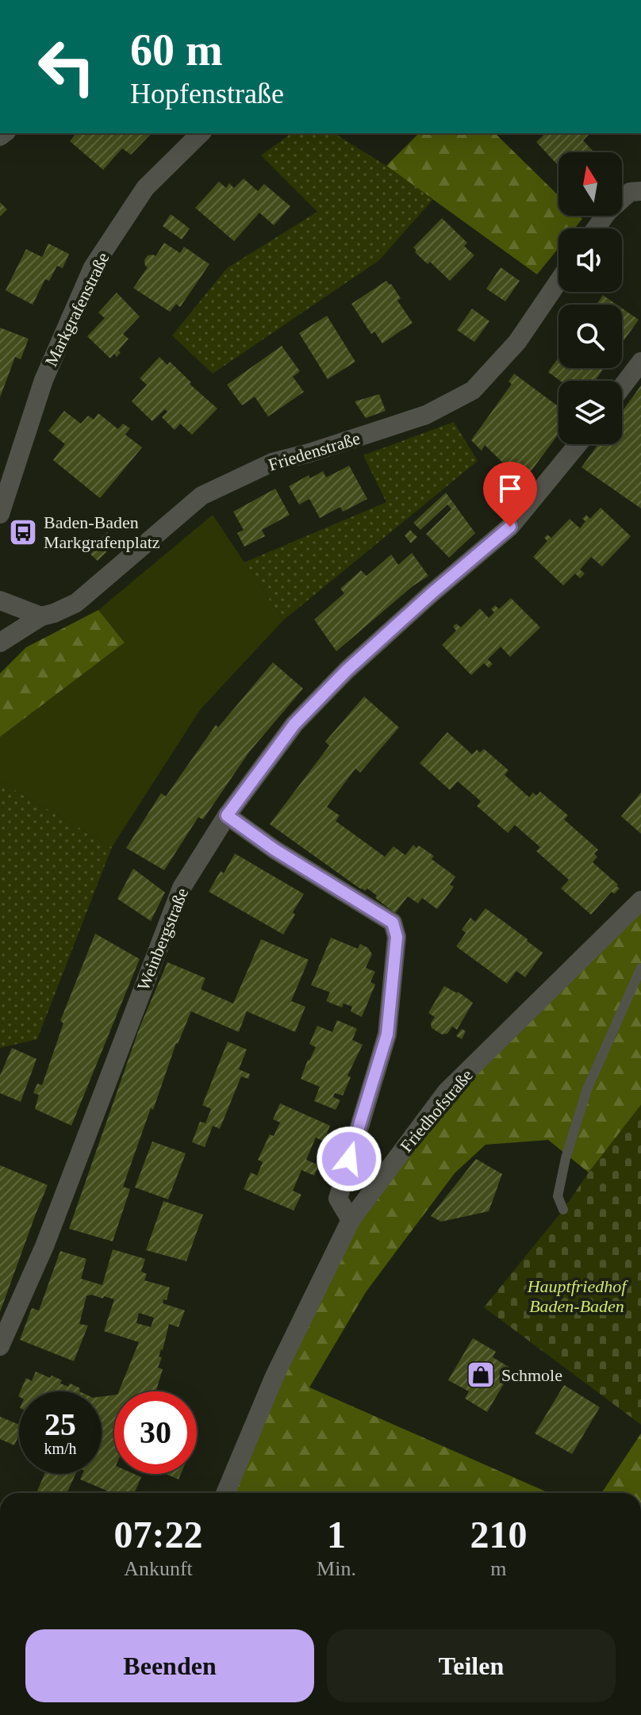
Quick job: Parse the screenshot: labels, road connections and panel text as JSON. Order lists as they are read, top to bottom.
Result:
{
  "streets": {
    "street": [
      "Markgrafenstraße",
      "Friedenstraße",
      "Weinbergstraße",
      "Friedhofstraße"
    ]
  },
  "parks": ["Hauptfriedhof Baden-Baden"],
  "places": {
    "bus stop": ["Baden-Baden Markgrafenplatz"],
    "shop": ["Schmole"]
  },
  "north": "top",
  "page": {
    "turn": ["60 m", "Hopfenstraße"],
    "speed": "25 km/h",
    "limit": "30",
    "eta": [
      "07:22",
      "Ankunft",
      "1",
      "Min.",
      "210",
      "m"
    ],
    "buttons": ["Beenden", "Teilen"]
  }
}
